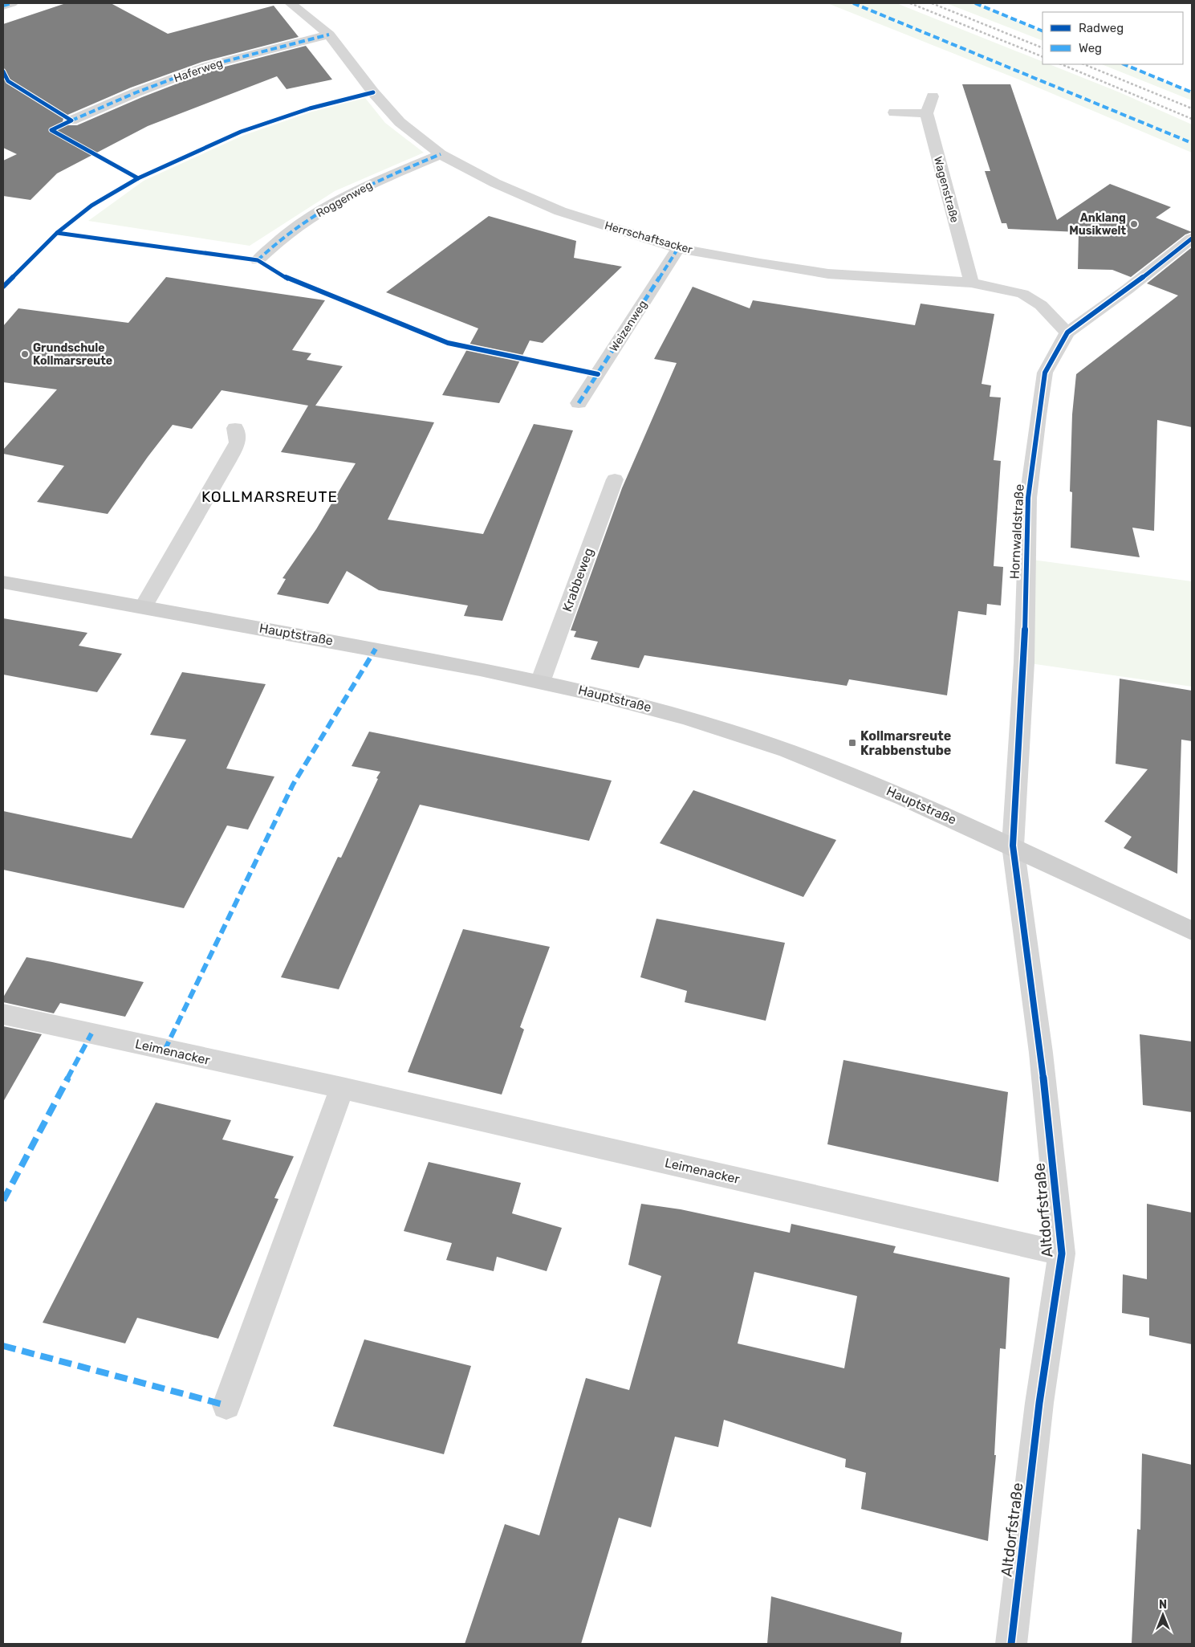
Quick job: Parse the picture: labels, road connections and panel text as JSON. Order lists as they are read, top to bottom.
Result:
{
  "streets": {
    "main road": ["Hauptstraße"],
    "street": [
      "Haferweg",
      "Wagenstraße",
      "Roggenweg",
      "Herrschaftsacker",
      "Weizenweg",
      "Hornwaldstraße",
      "Krabbeweg",
      "Leimenacker",
      "Altdorfstraße"
    ]
  },
  "crossings": [
    ["Haferweg", "Herrschaftsacker"],
    ["Wagenstraße", "Herrschaftsacker"],
    ["Roggenweg", "Herrschaftsacker"],
    ["Herrschaftsacker", "Weizenweg"],
    ["Herrschaftsacker", "Hornwaldstraße"],
    ["Hornwaldstraße", "Hauptstraße"],
    ["Hornwaldstraße", "Altdorfstraße"],
    ["Krabbeweg", "Hauptstraße"],
    ["Hauptstraße", "Altdorfstraße"],
    ["Leimenacker", "Altdorfstraße"]
  ],
  "districts": ["KOLLMARSREUTE"],
  "places": {
    "other": ["Anklang Musikwelt", "Grundschule Kollmarsreute"],
    "transit": ["Kollmarsreute Krabbenstube"]
  },
  "legend": ["Radweg", "Weg"],
  "north": "top"
}
